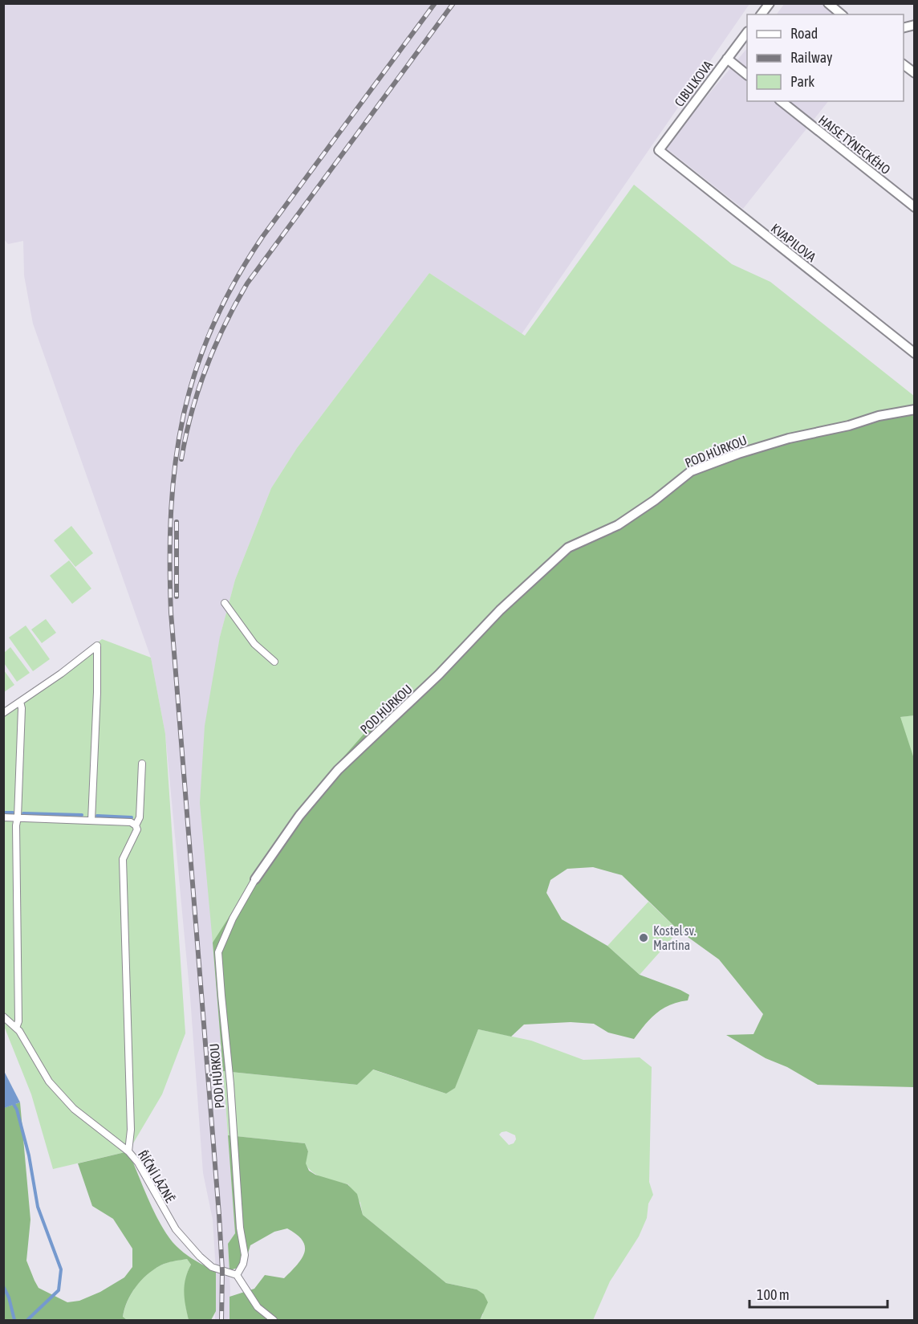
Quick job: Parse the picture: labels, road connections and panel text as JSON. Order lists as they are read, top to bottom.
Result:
{
  "streets": {
    "street": [
      "CIBULKOVA",
      "HAISE TÝNECKÉHO",
      "KVAPILOVA",
      "POD HŮRKOU",
      "ŘÍČNÍ LÁZNĚ"
    ]
  },
  "crossings": [
    ["CIBULKOVA", "KVAPILOVA"],
    ["POD HŮRKOU", "ŘÍČNÍ LÁZNĚ"]
  ],
  "places": ["Kostel sv. Martina"],
  "legend": ["Road", "Railway", "Park"],
  "scale_bar": "100 m"
}
